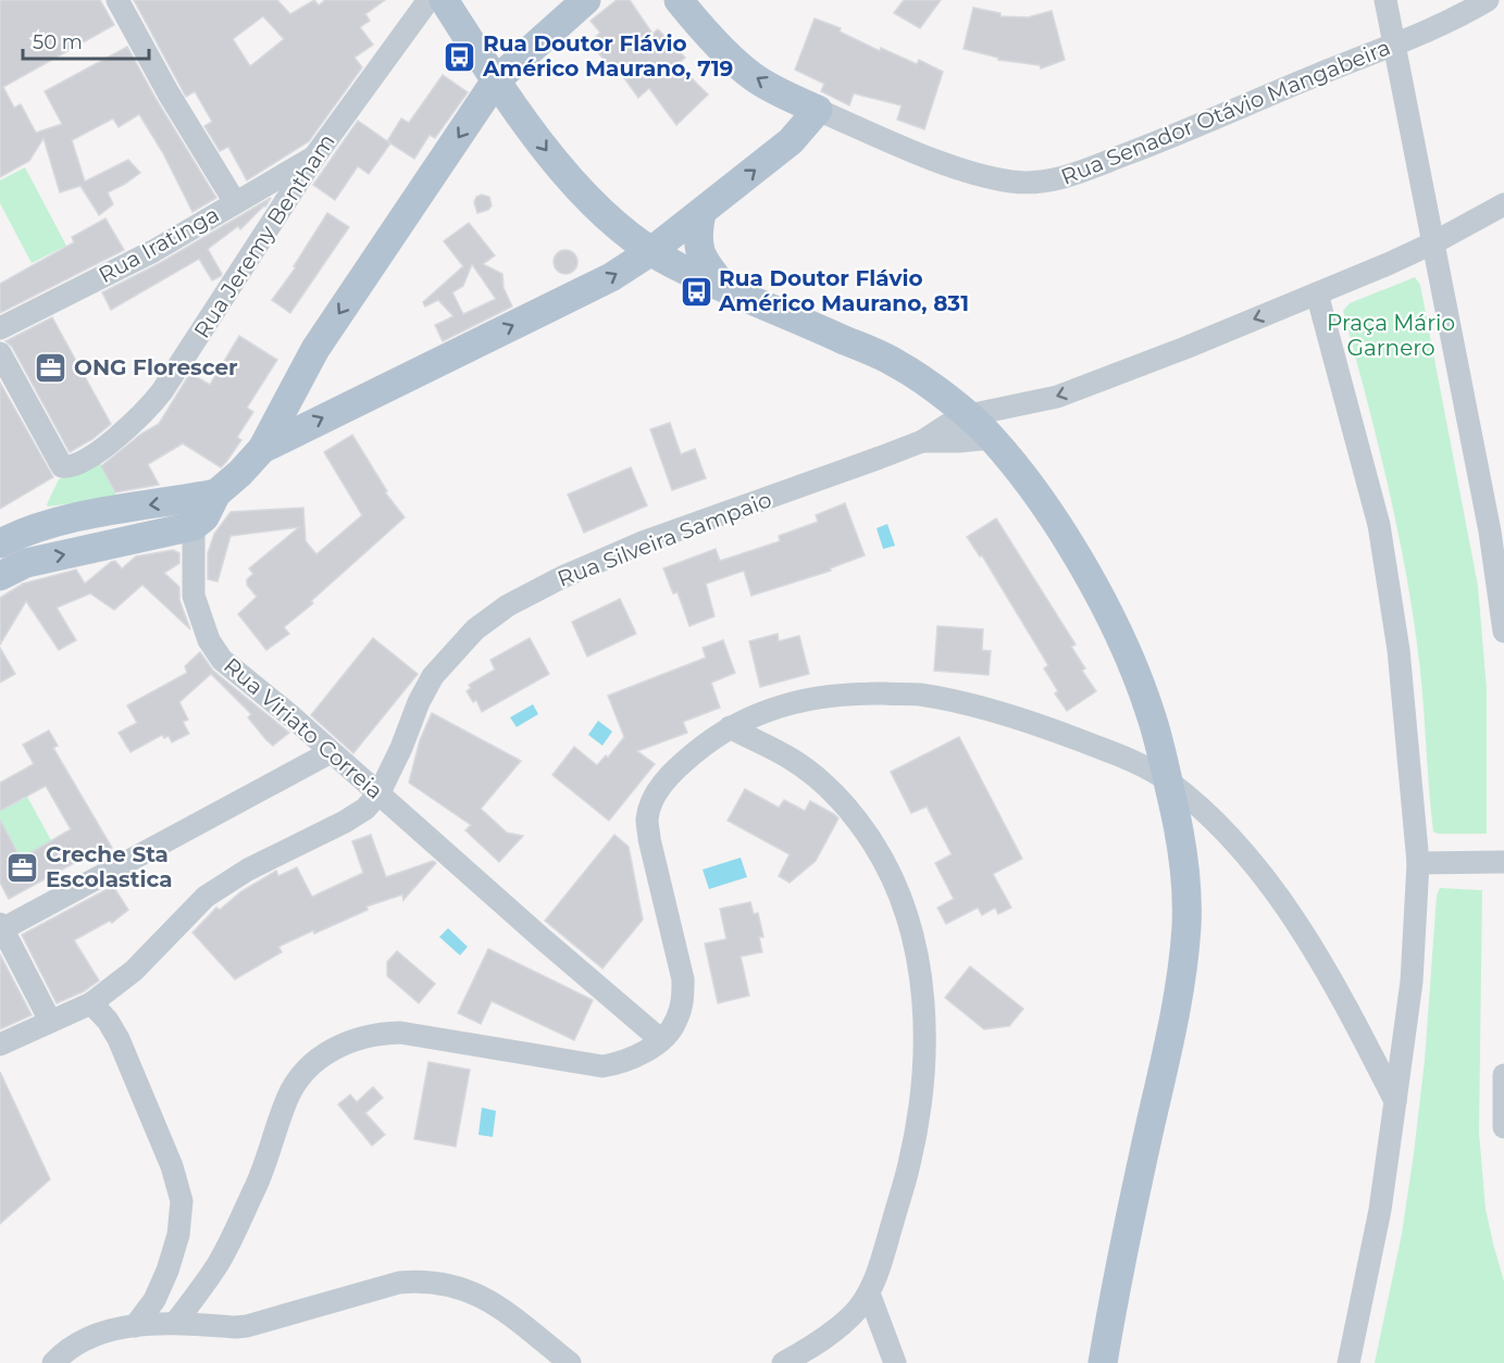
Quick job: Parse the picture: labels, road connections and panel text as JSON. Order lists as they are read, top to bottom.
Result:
{
  "streets": {
    "main road": ["Rua Senador Otávio Mangabeira"],
    "street": [
      "Rua Jeremy Bentham",
      "Rua Iratinga",
      "Rua Silveira Sampaio",
      "Rua Viriato Correia"
    ]
  },
  "crossings": [
    ["Rua Jeremy Bentham", "Rua Iratinga"],
    ["Rua Silveira Sampaio", "Rua Viriato Correia"]
  ],
  "parks": ["Praça Mário Garnero"],
  "places": {
    "bus stop": ["Rua Doutor Flávio Américo Maurano, 719", "Rua Doutor Flávio Américo Maurano, 831"],
    "office": ["ONG Florescer", "Creche Sta Escolastica"]
  },
  "scale_bar": "50 m"
}
